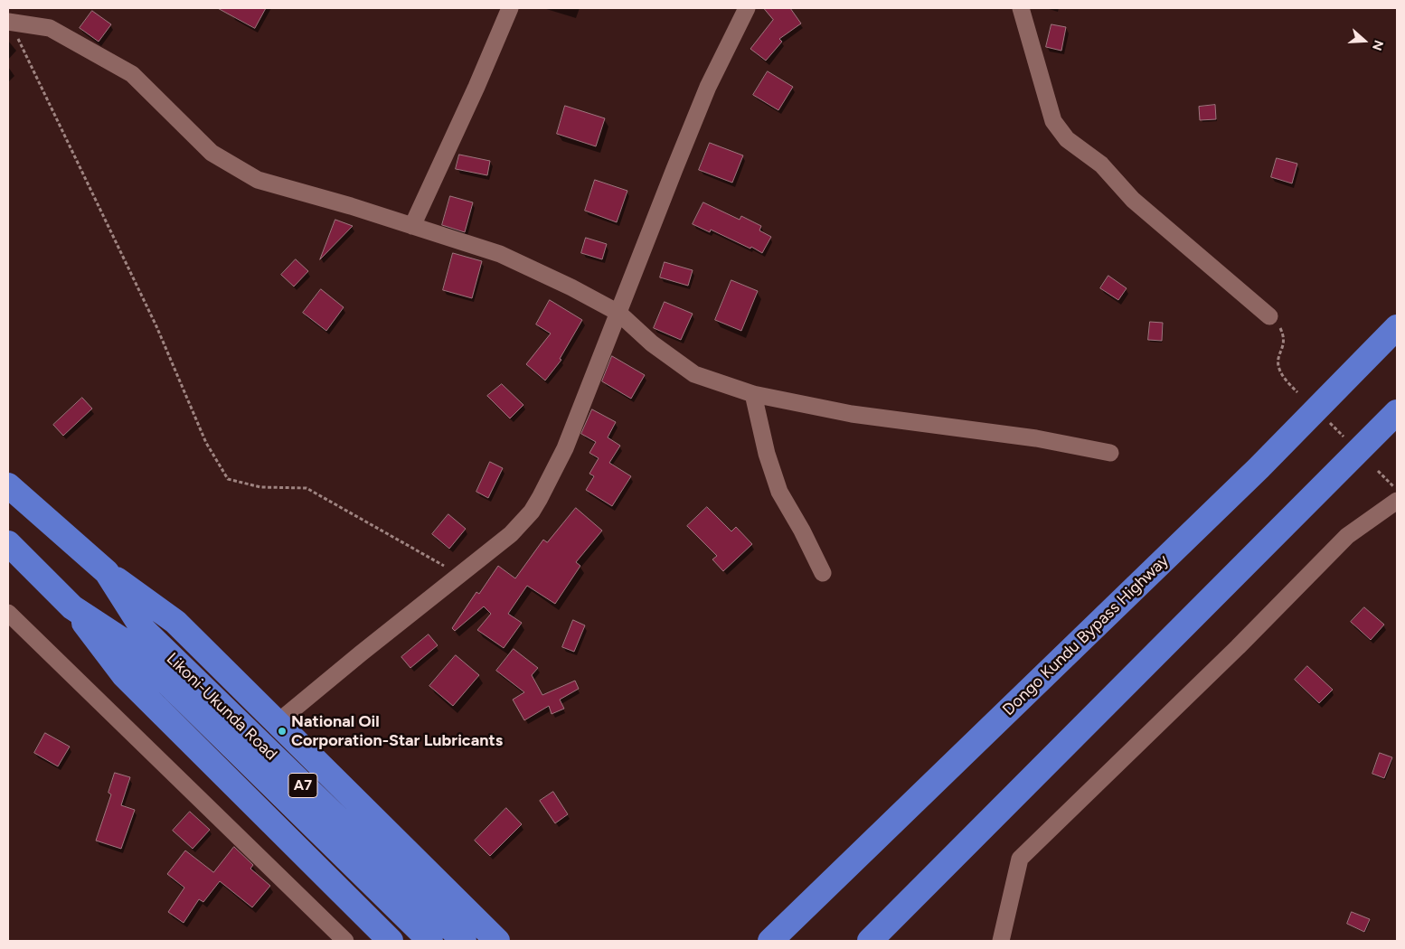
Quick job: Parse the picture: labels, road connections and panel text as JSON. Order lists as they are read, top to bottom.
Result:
{
  "streets": {
    "highway": ["Dongo Kundu Bypass Highway", "Likoni-Ukunda Road", "A7"]
  },
  "places": ["National Oil Corporation-Star Lubricants"],
  "north": "right"
}
